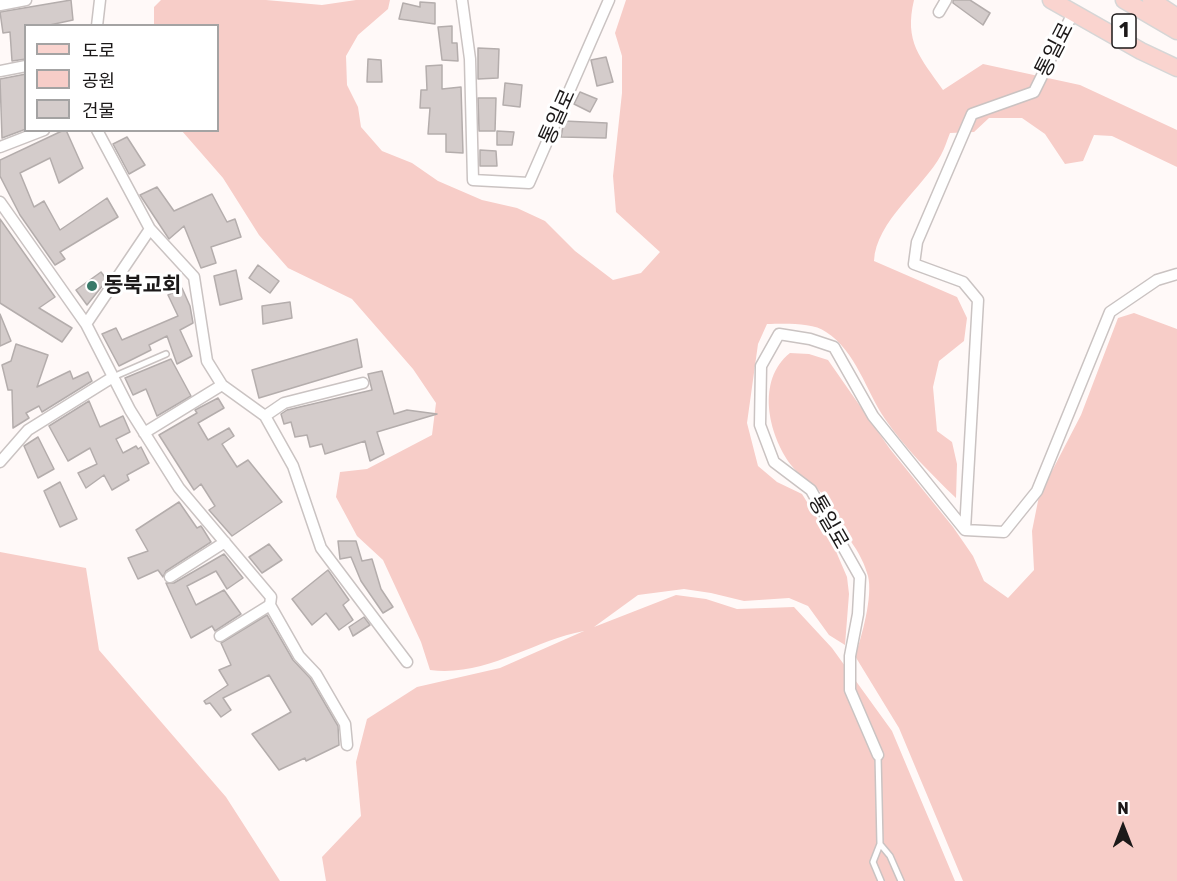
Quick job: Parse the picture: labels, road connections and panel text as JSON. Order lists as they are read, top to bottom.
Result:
{
  "streets": {
    "main road": ["1", "통일로"]
  },
  "places": ["동북교회"],
  "legend": ["도로", "공원", "건물"],
  "north": "top"
}
